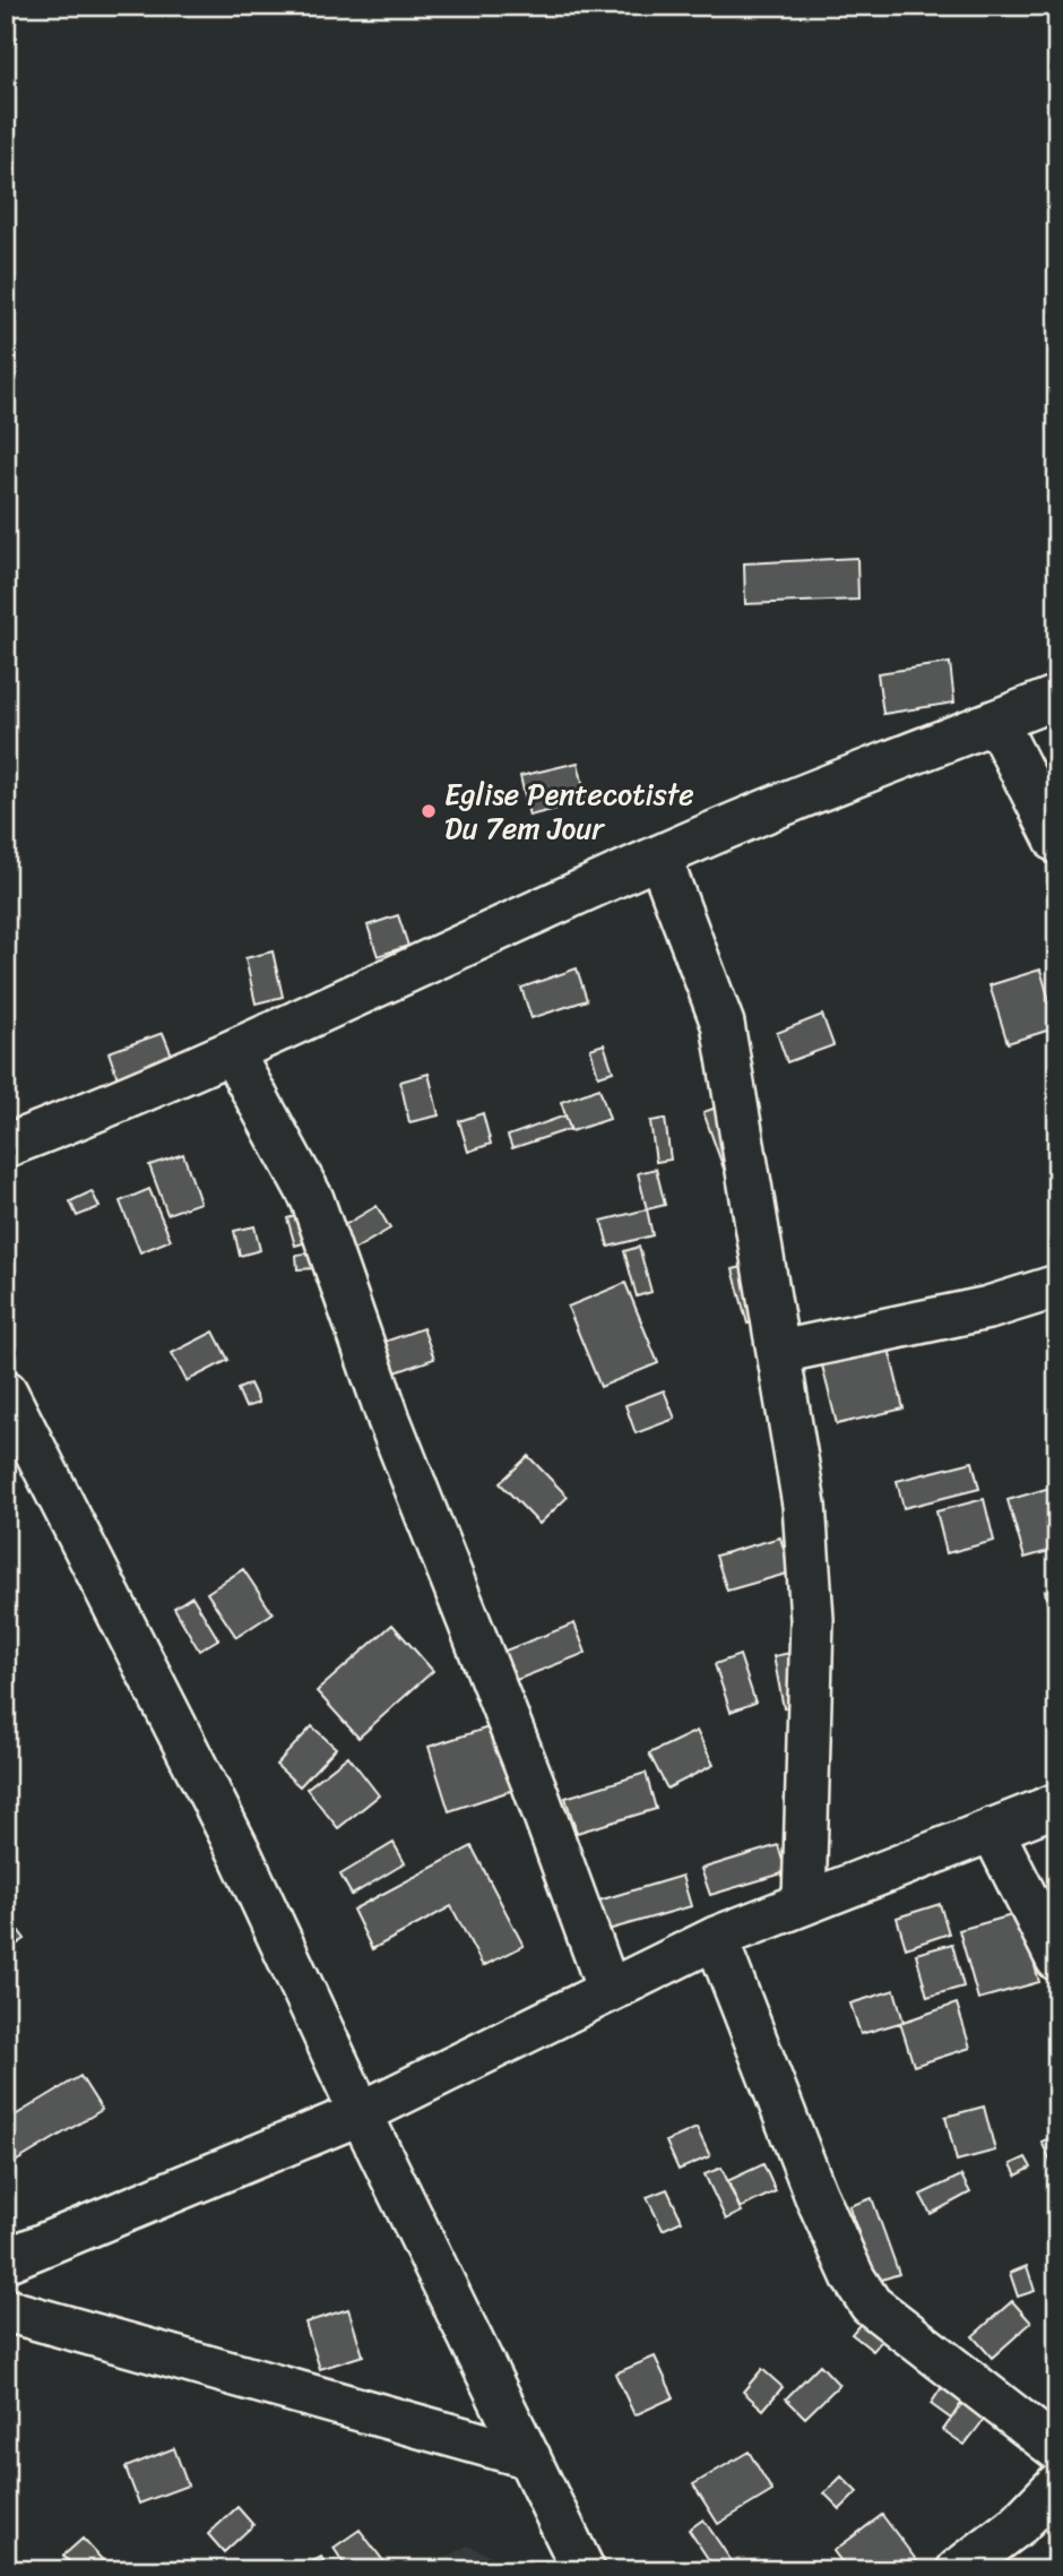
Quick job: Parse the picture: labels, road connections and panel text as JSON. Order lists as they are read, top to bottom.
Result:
{
  "places": ["Eglise Pentecotiste Du 7em Jour"]
}
